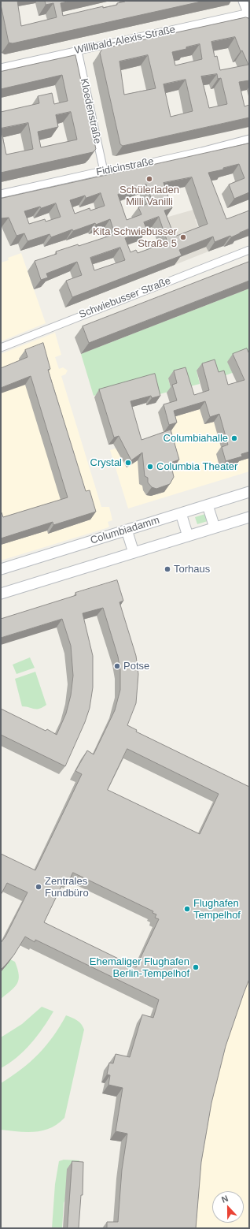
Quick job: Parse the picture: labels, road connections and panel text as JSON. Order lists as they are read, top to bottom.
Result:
{
  "streets": {
    "main road": ["Columbiadamm"],
    "street": [
      "Willibald-Alexis-Straße",
      "Kloedenstraße",
      "Fidicinstraße",
      "Schwiebusser Straße"
    ]
  },
  "crossings": [
    ["Willibald-Alexis-Straße", "Kloedenstraße"],
    ["Kloedenstraße", "Fidicinstraße"]
  ],
  "places": [
    "Schülerladen Milli Vanilli",
    "Kita Schwiebusser Straße 5",
    "Columbiahalle",
    "Crystal",
    "Columbia Theater",
    "Torhaus",
    "Potse",
    "Zentrales Fundbüro",
    "Flughafen Tempelhof",
    "Ehemaliger Flughafen Berlin-Tempelhof"
  ],
  "north": "top"
}
